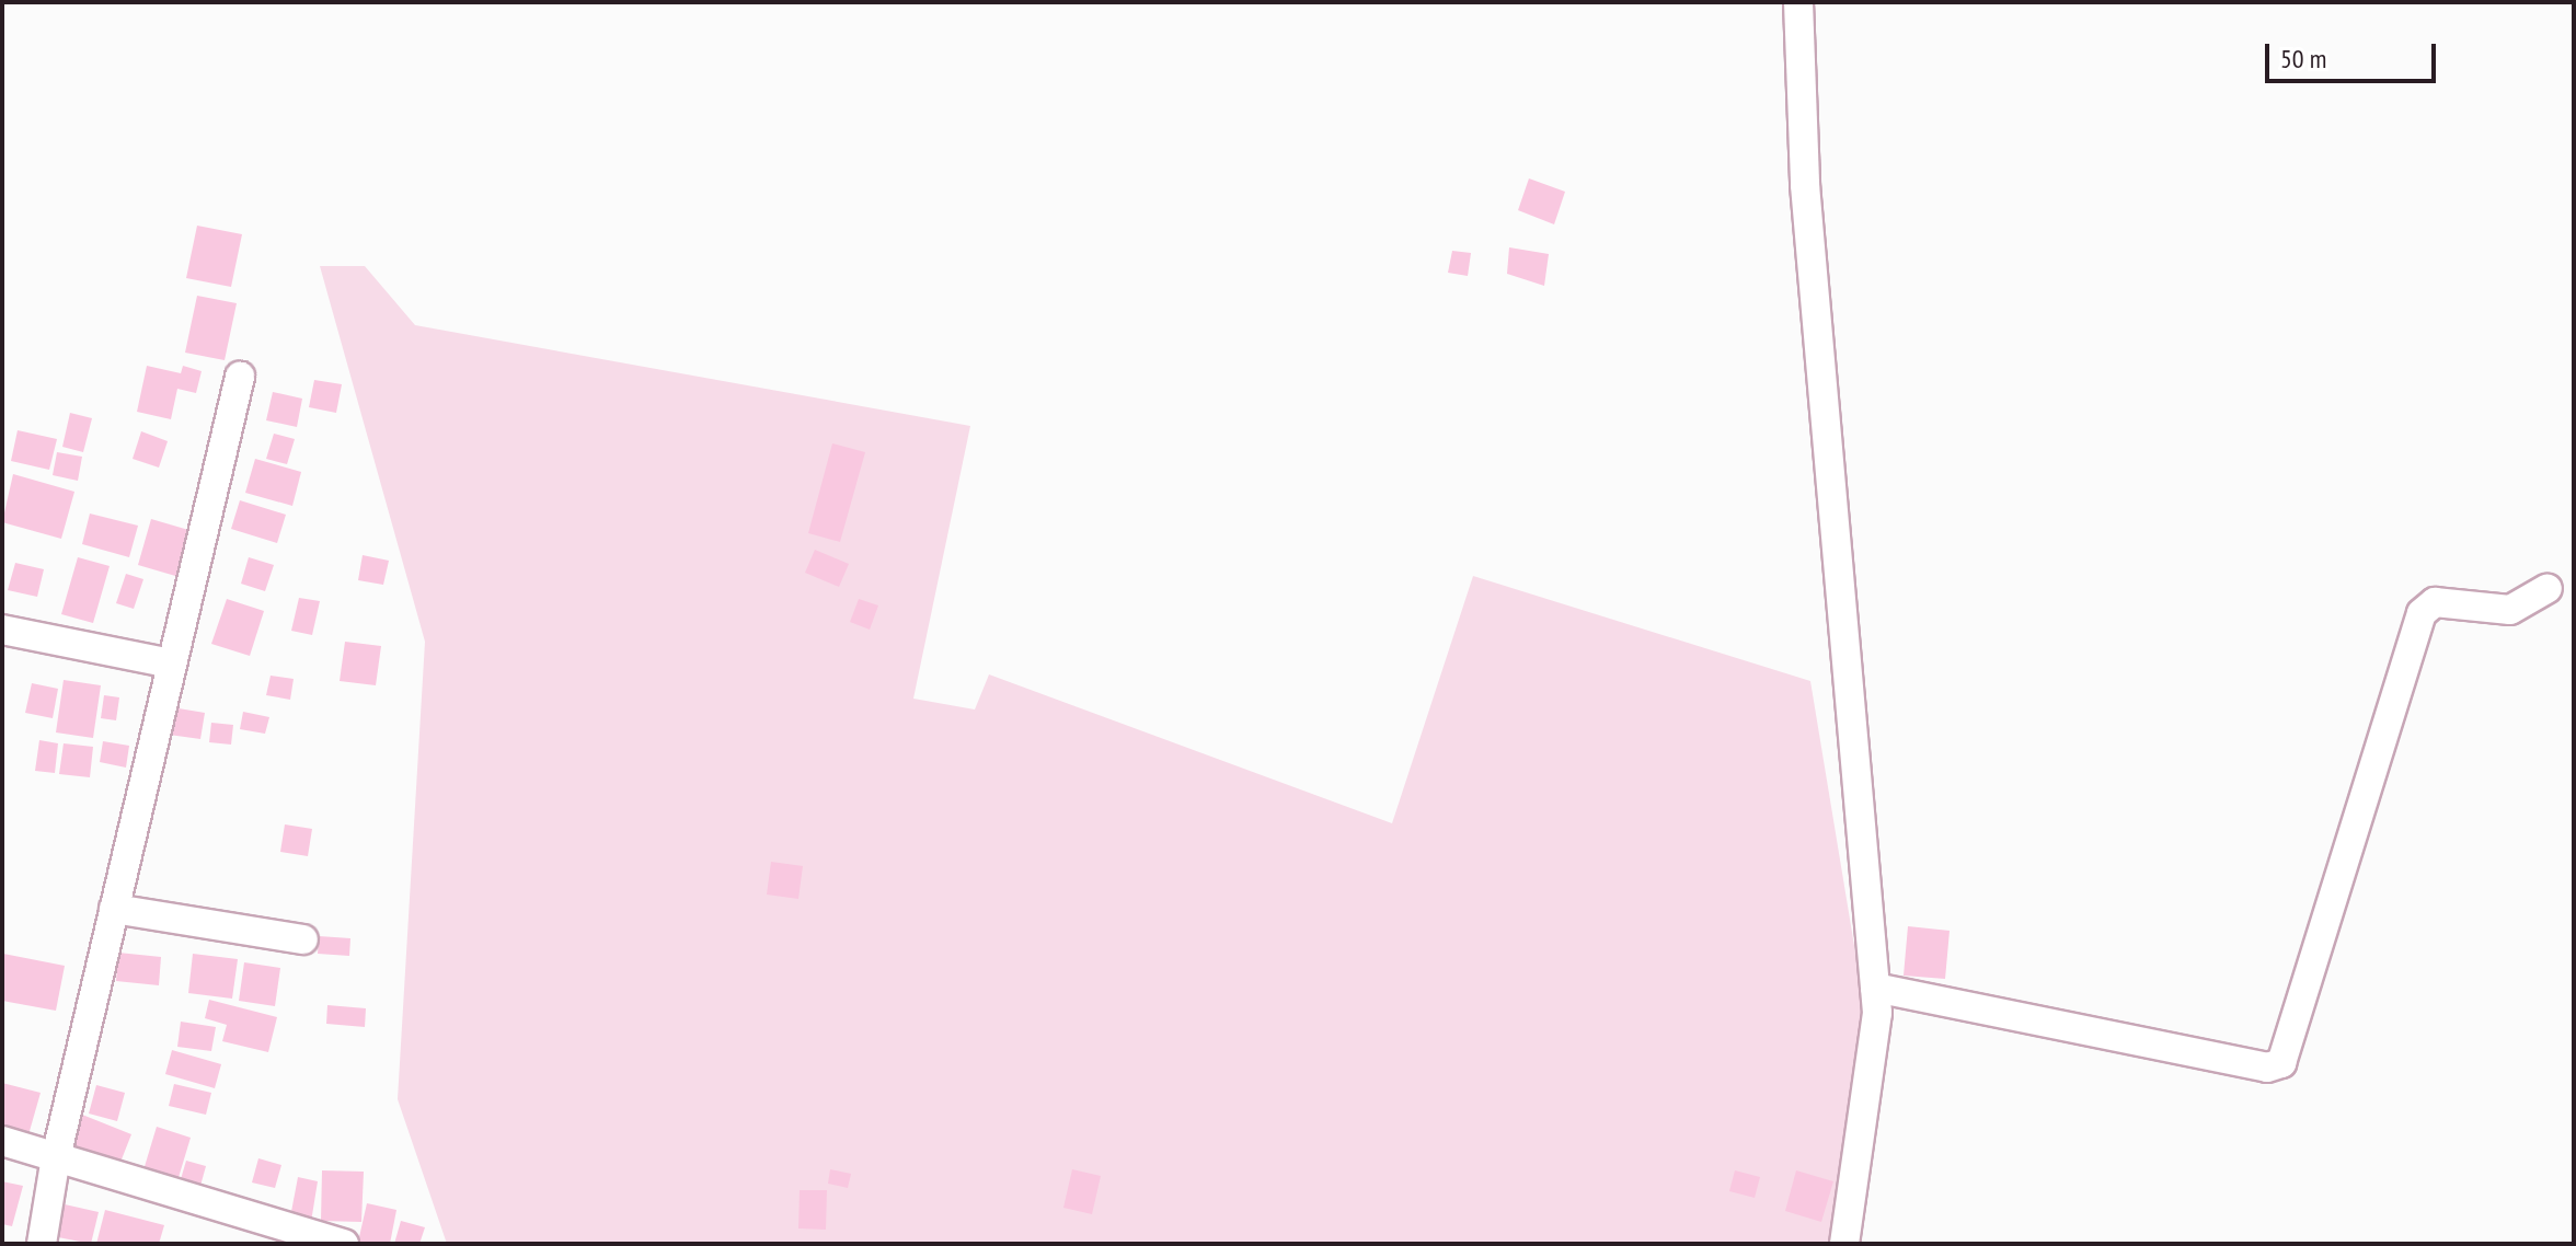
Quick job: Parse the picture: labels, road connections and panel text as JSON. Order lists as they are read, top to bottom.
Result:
{
  "scale_bar": "50 m"
}
